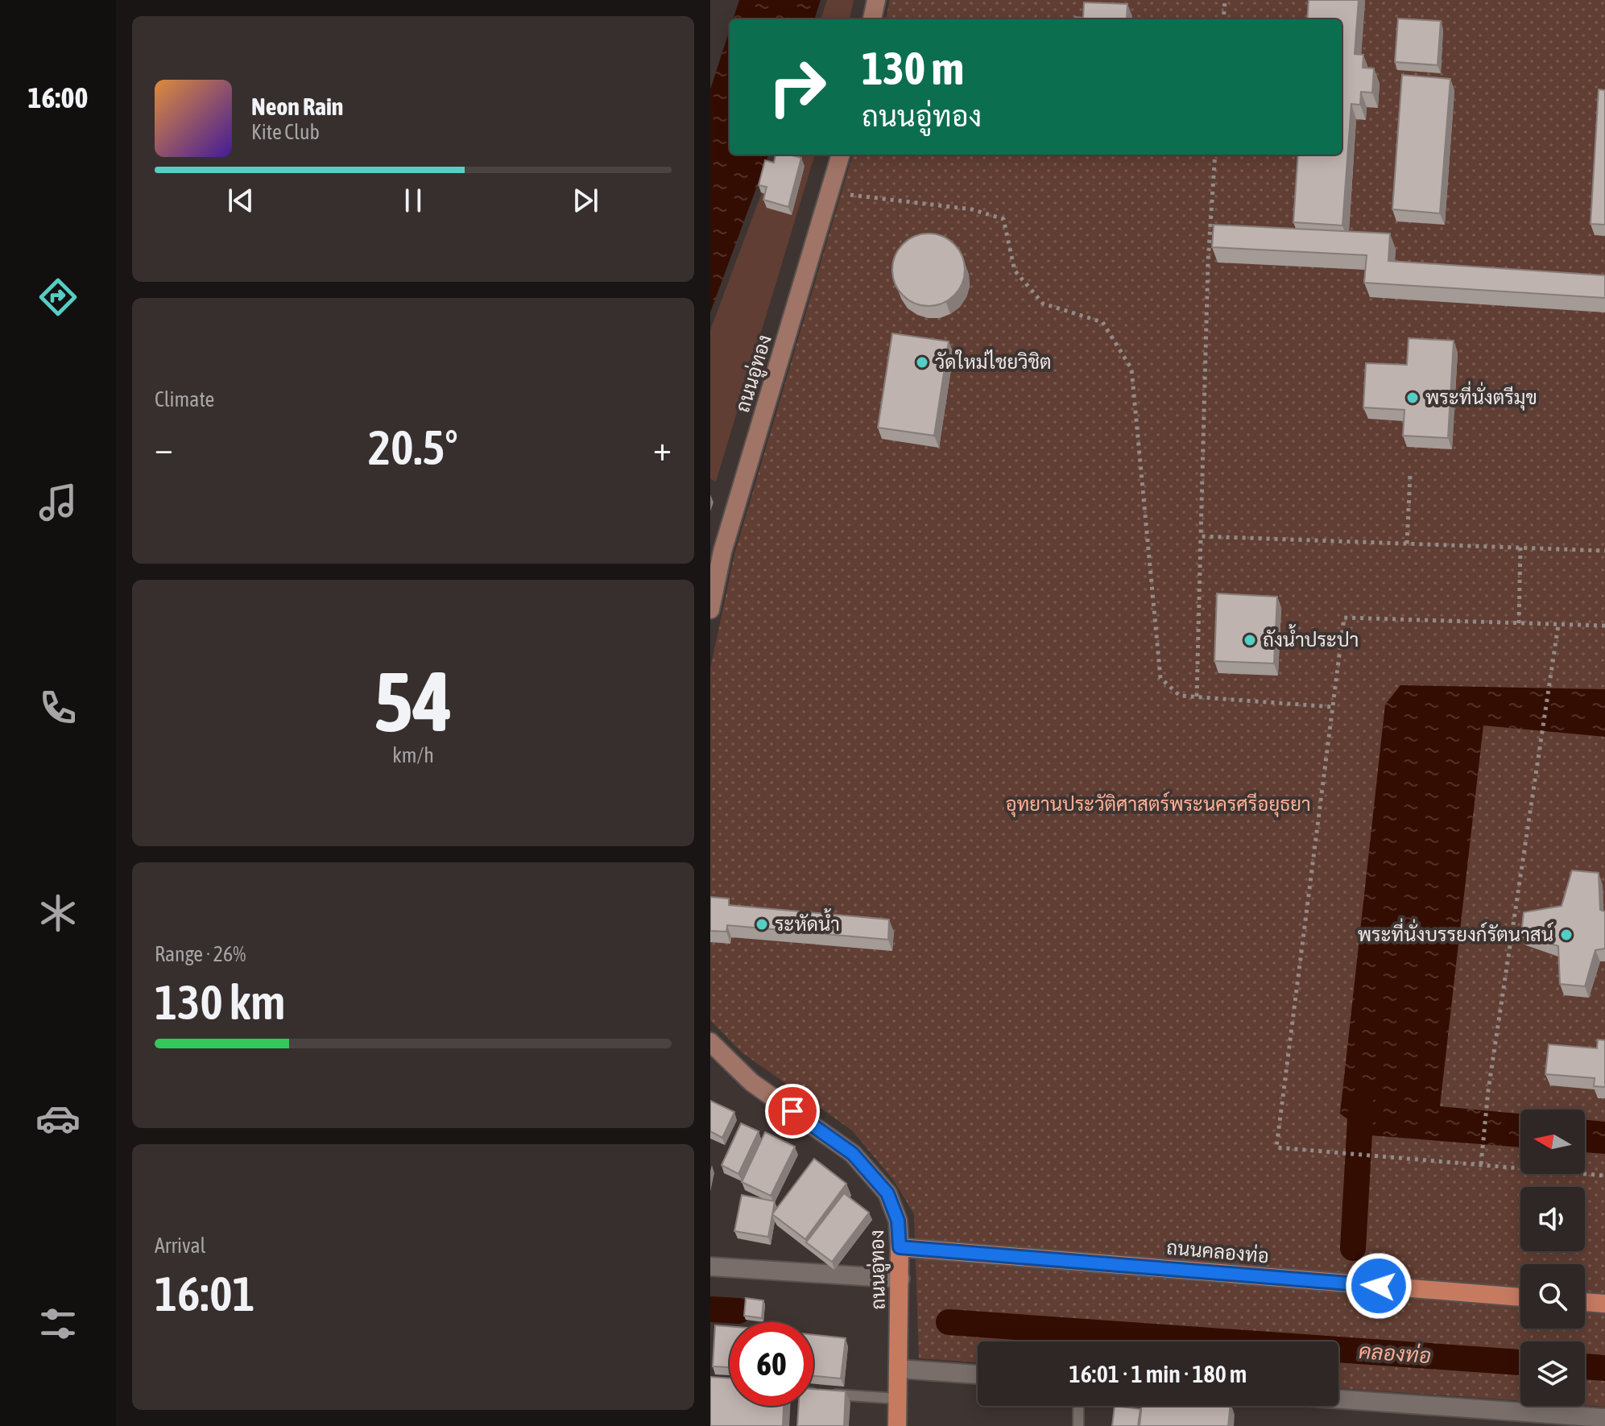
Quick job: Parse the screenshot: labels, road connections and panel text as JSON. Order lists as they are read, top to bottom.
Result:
{
  "streets": {
    "main road": ["ถนนอู่ทอง", "ถนนคลองท่อ"]
  },
  "crossings": [
    ["ถนนอู่ทอง", "ถนนคลองท่อ"]
  ],
  "water": ["คลองท่อ"],
  "parks": ["อุทยานประวัติศาสตร์พระนครศรีอยุธยา"],
  "places": [
    "วัดใหม่ไชยวิชิต",
    "พระที่นั่งตรีมุข",
    "ถังน้ำประปา",
    "ระหัดน้ำ",
    "พระที่นั่งบรรยงก์รัตนาสน์"
  ],
  "north": "left",
  "page": {
    "tabs": "16:00",
    "turn": ["130 m", "ถนนอู่ทอง"],
    "song": ["Neon Rain", "Kite Club"],
    "tile": [
      "Climate",
      ["54", "km/h"],
      ["Range · 26%", "130 km"],
      ["Arrival", "16:01"]
    ],
    "heat": ["−", "20.5°", "+"],
    "limit": "60",
    "trip": "16:01 · 1 min · 180 m"
  }
}
